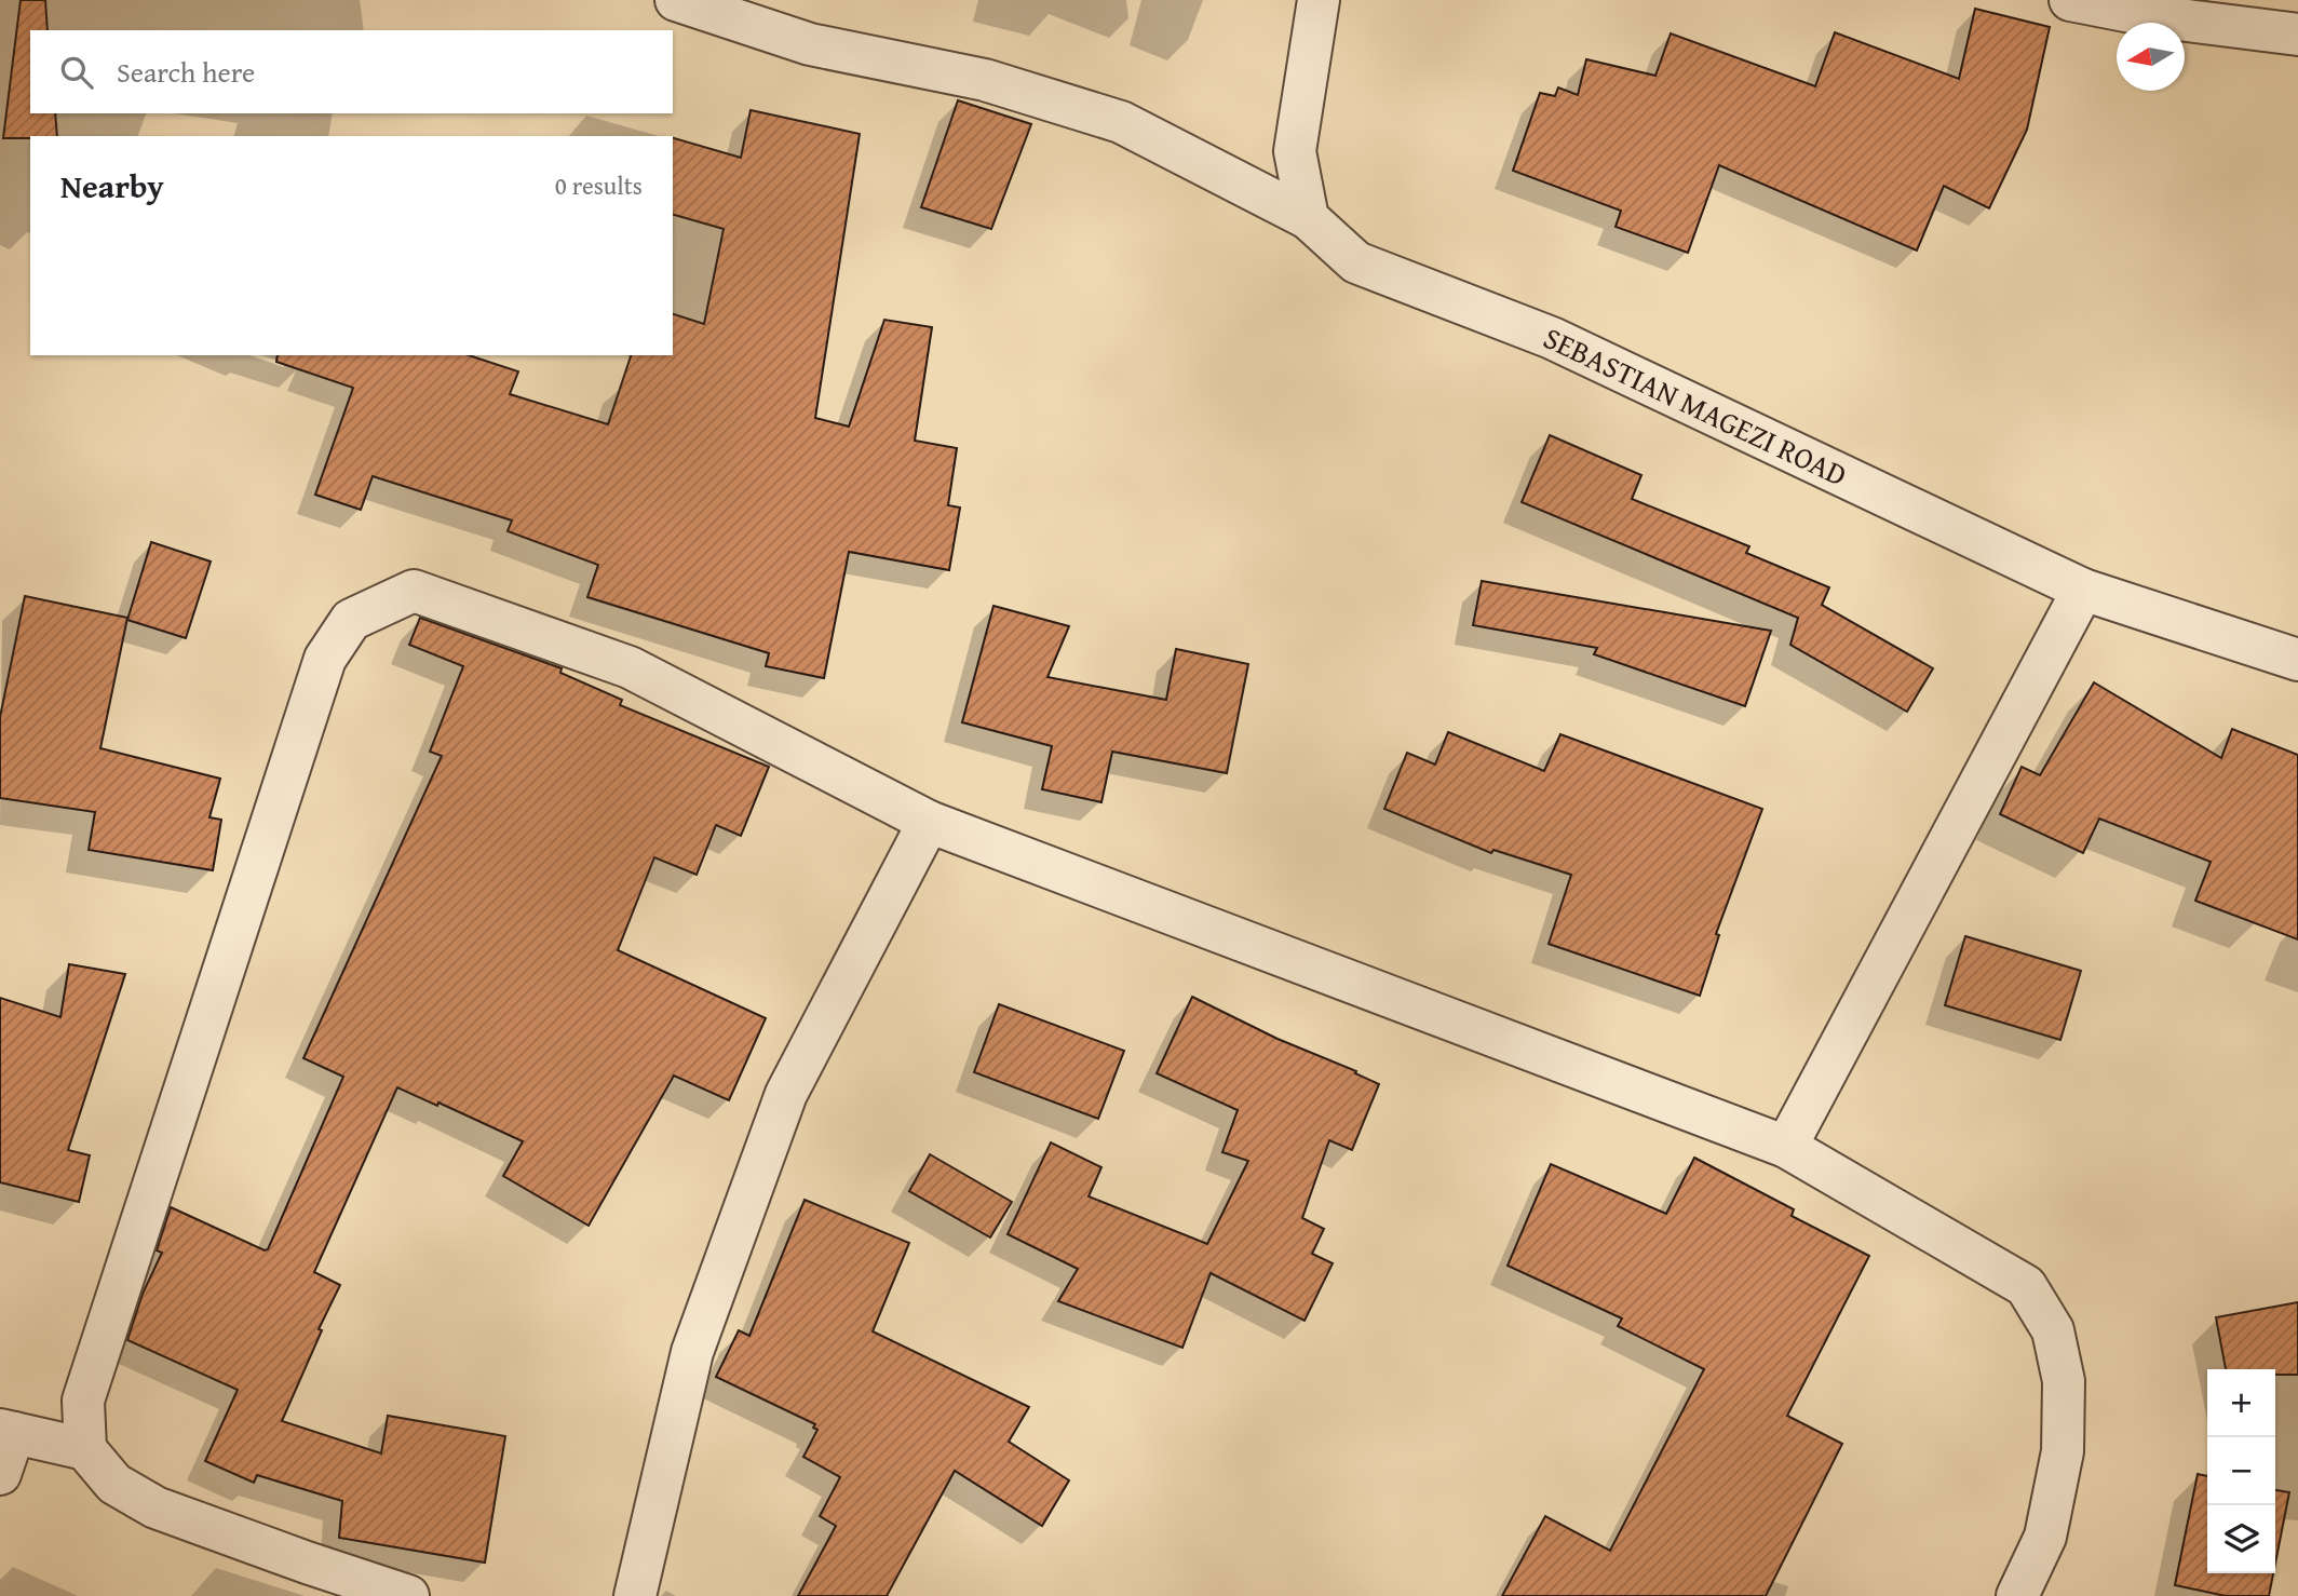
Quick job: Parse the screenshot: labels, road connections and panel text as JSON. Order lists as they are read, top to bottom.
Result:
{
  "streets": {
    "street": ["SEBASTIAN MAGEZI ROAD"]
  },
  "north": "left",
  "page": {
    "search": "Search here",
    "heading": ["Nearby", "0 results"],
    "map_buttons": ["+", "−"]
  }
}
